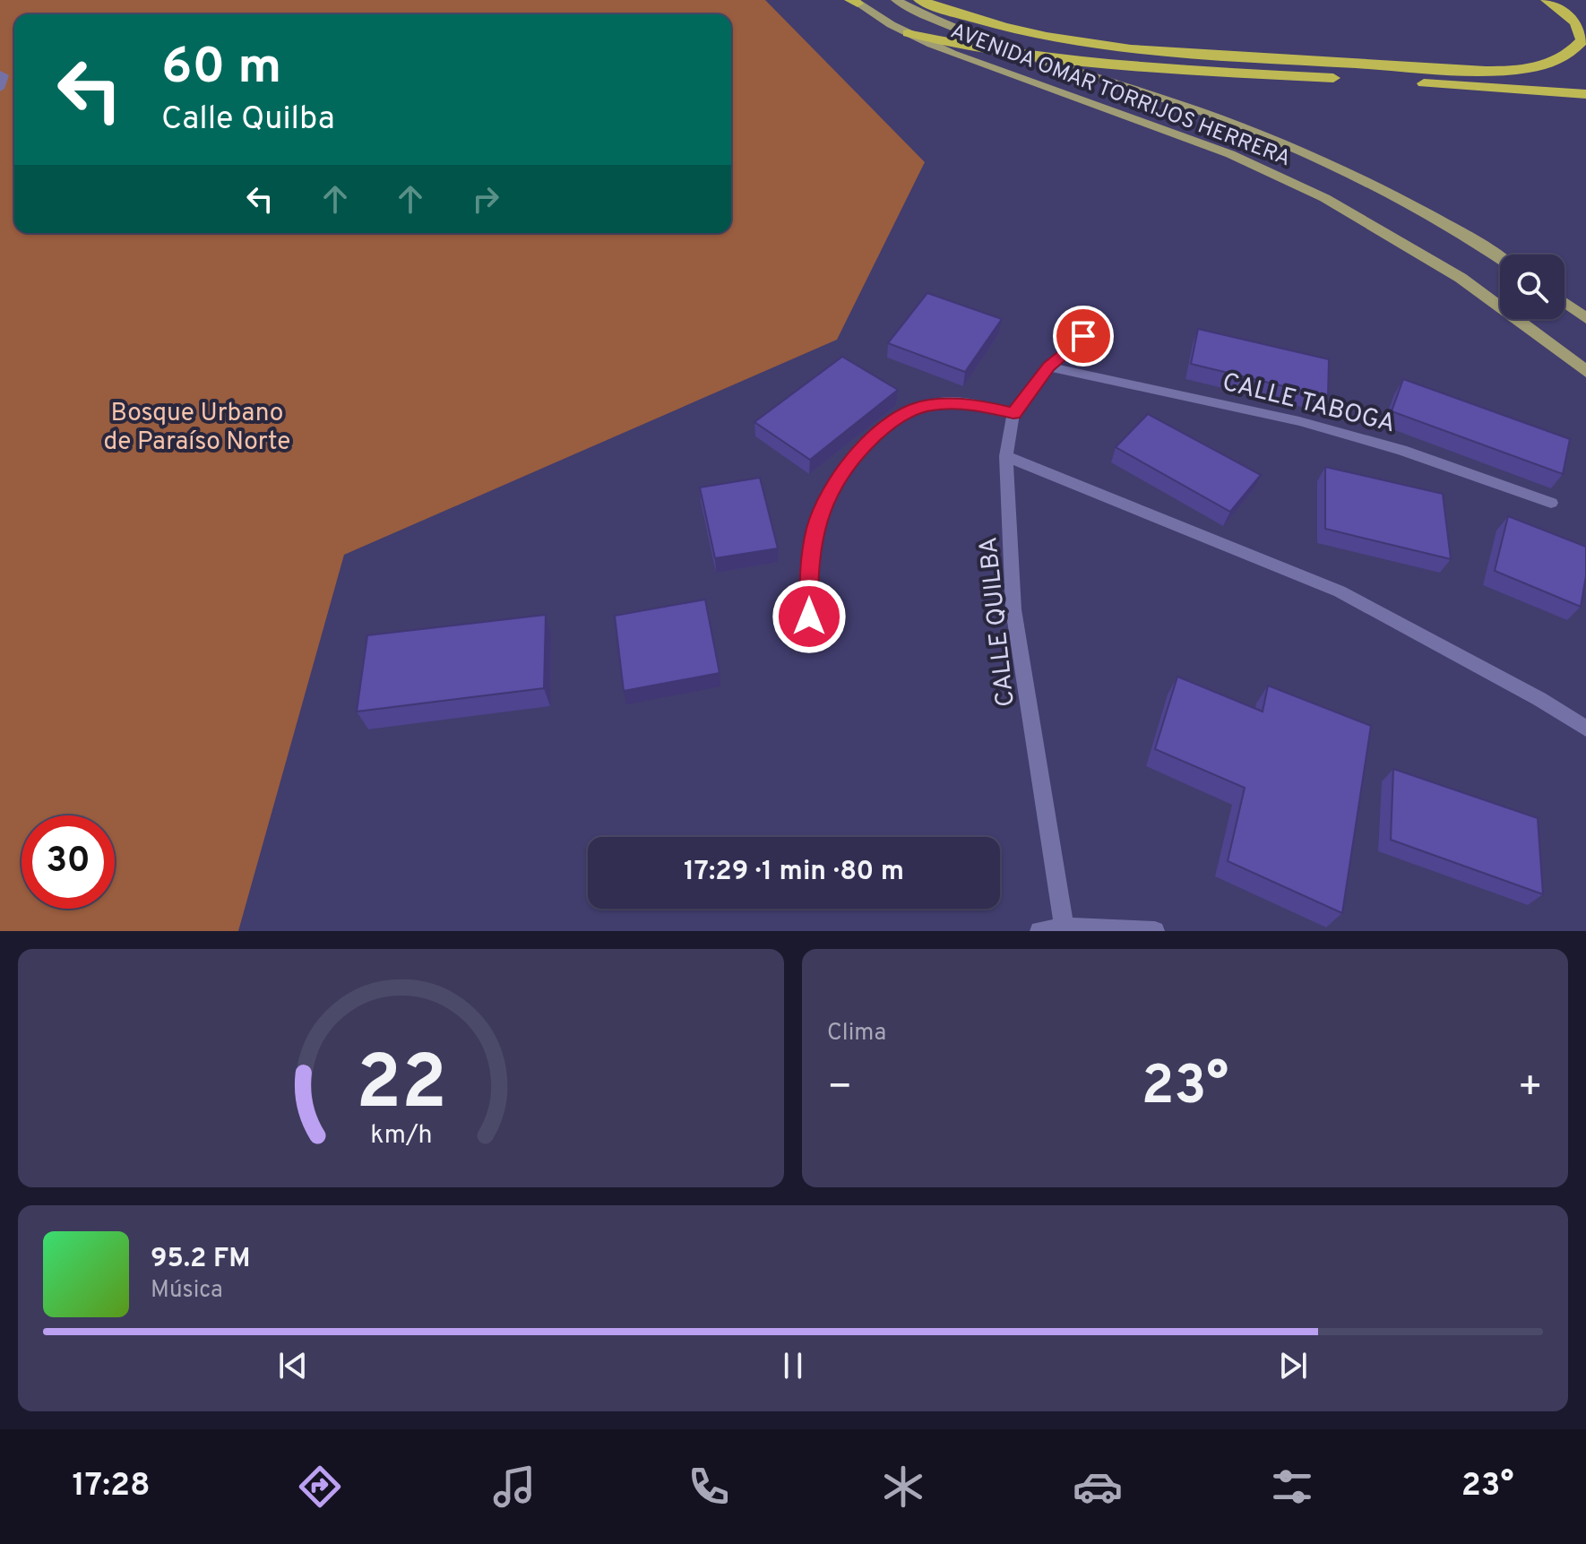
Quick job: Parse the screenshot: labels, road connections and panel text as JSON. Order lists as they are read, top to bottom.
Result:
{
  "streets": {
    "main road": ["AVENIDA OMAR TORRIJOS HERRERA"],
    "street": ["CALLE TABOGA", "CALLE QUILBA"]
  },
  "crossings": [
    ["CALLE TABOGA", "CALLE QUILBA"]
  ],
  "parks": ["Bosque Urbano de Paraíso Norte"],
  "page": {
    "turn": ["60 m", "Calle Quilba"],
    "limit": "30",
    "trip": "17:29 · 1 min · 80 m",
    "tile": "Clima",
    "heat": ["−", "23°", "+"],
    "song": ["95.2 FM", "Música"],
    "tabs": ["17:28", "23°"],
    "gauge": ["22", "km/h"]
  }
}
